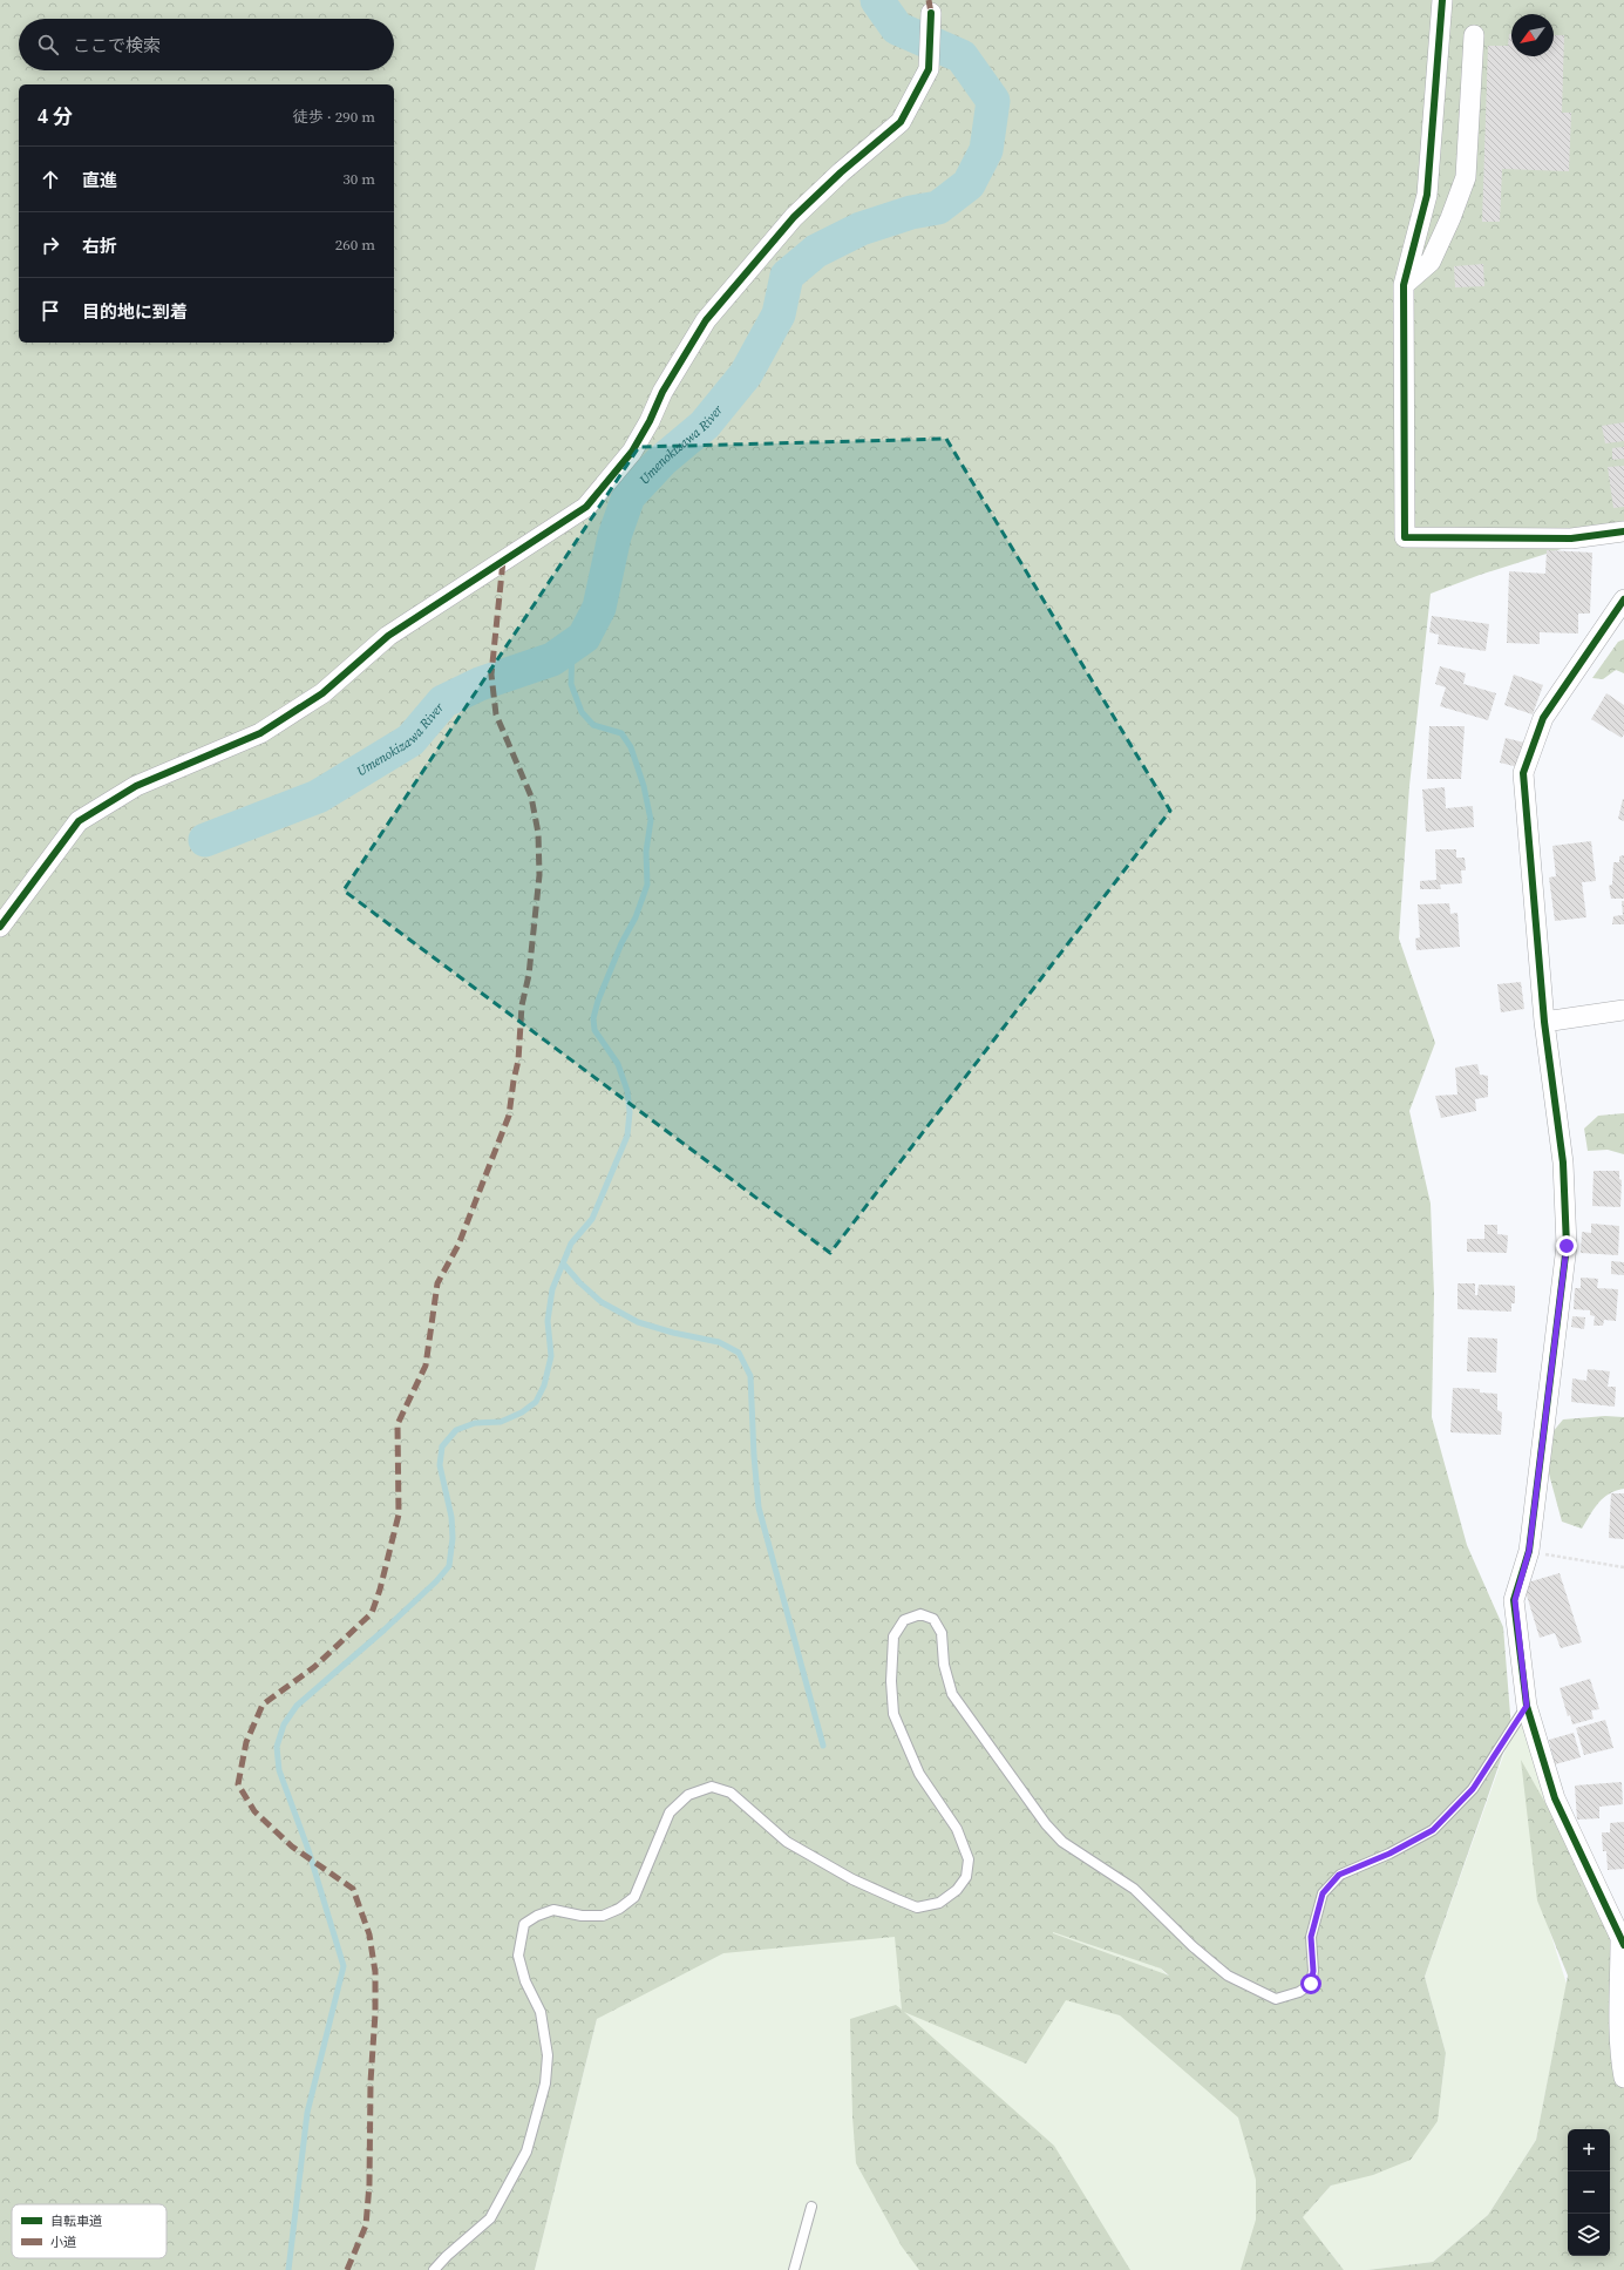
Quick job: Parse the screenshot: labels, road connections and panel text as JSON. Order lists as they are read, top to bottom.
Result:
{
  "water": ["Umenokizawa River"],
  "legend": ["自転車道", "小道"],
  "north": "bottom left",
  "page": {
    "search": "ここで検索",
    "heading": ["4 分", "徒歩 · 290 m"],
    "list": [
      ["直進", "30 m"],
      ["右折", "260 m"],
      "目的地に到着"
    ],
    "map_buttons": ["+", "−"]
  }
}
